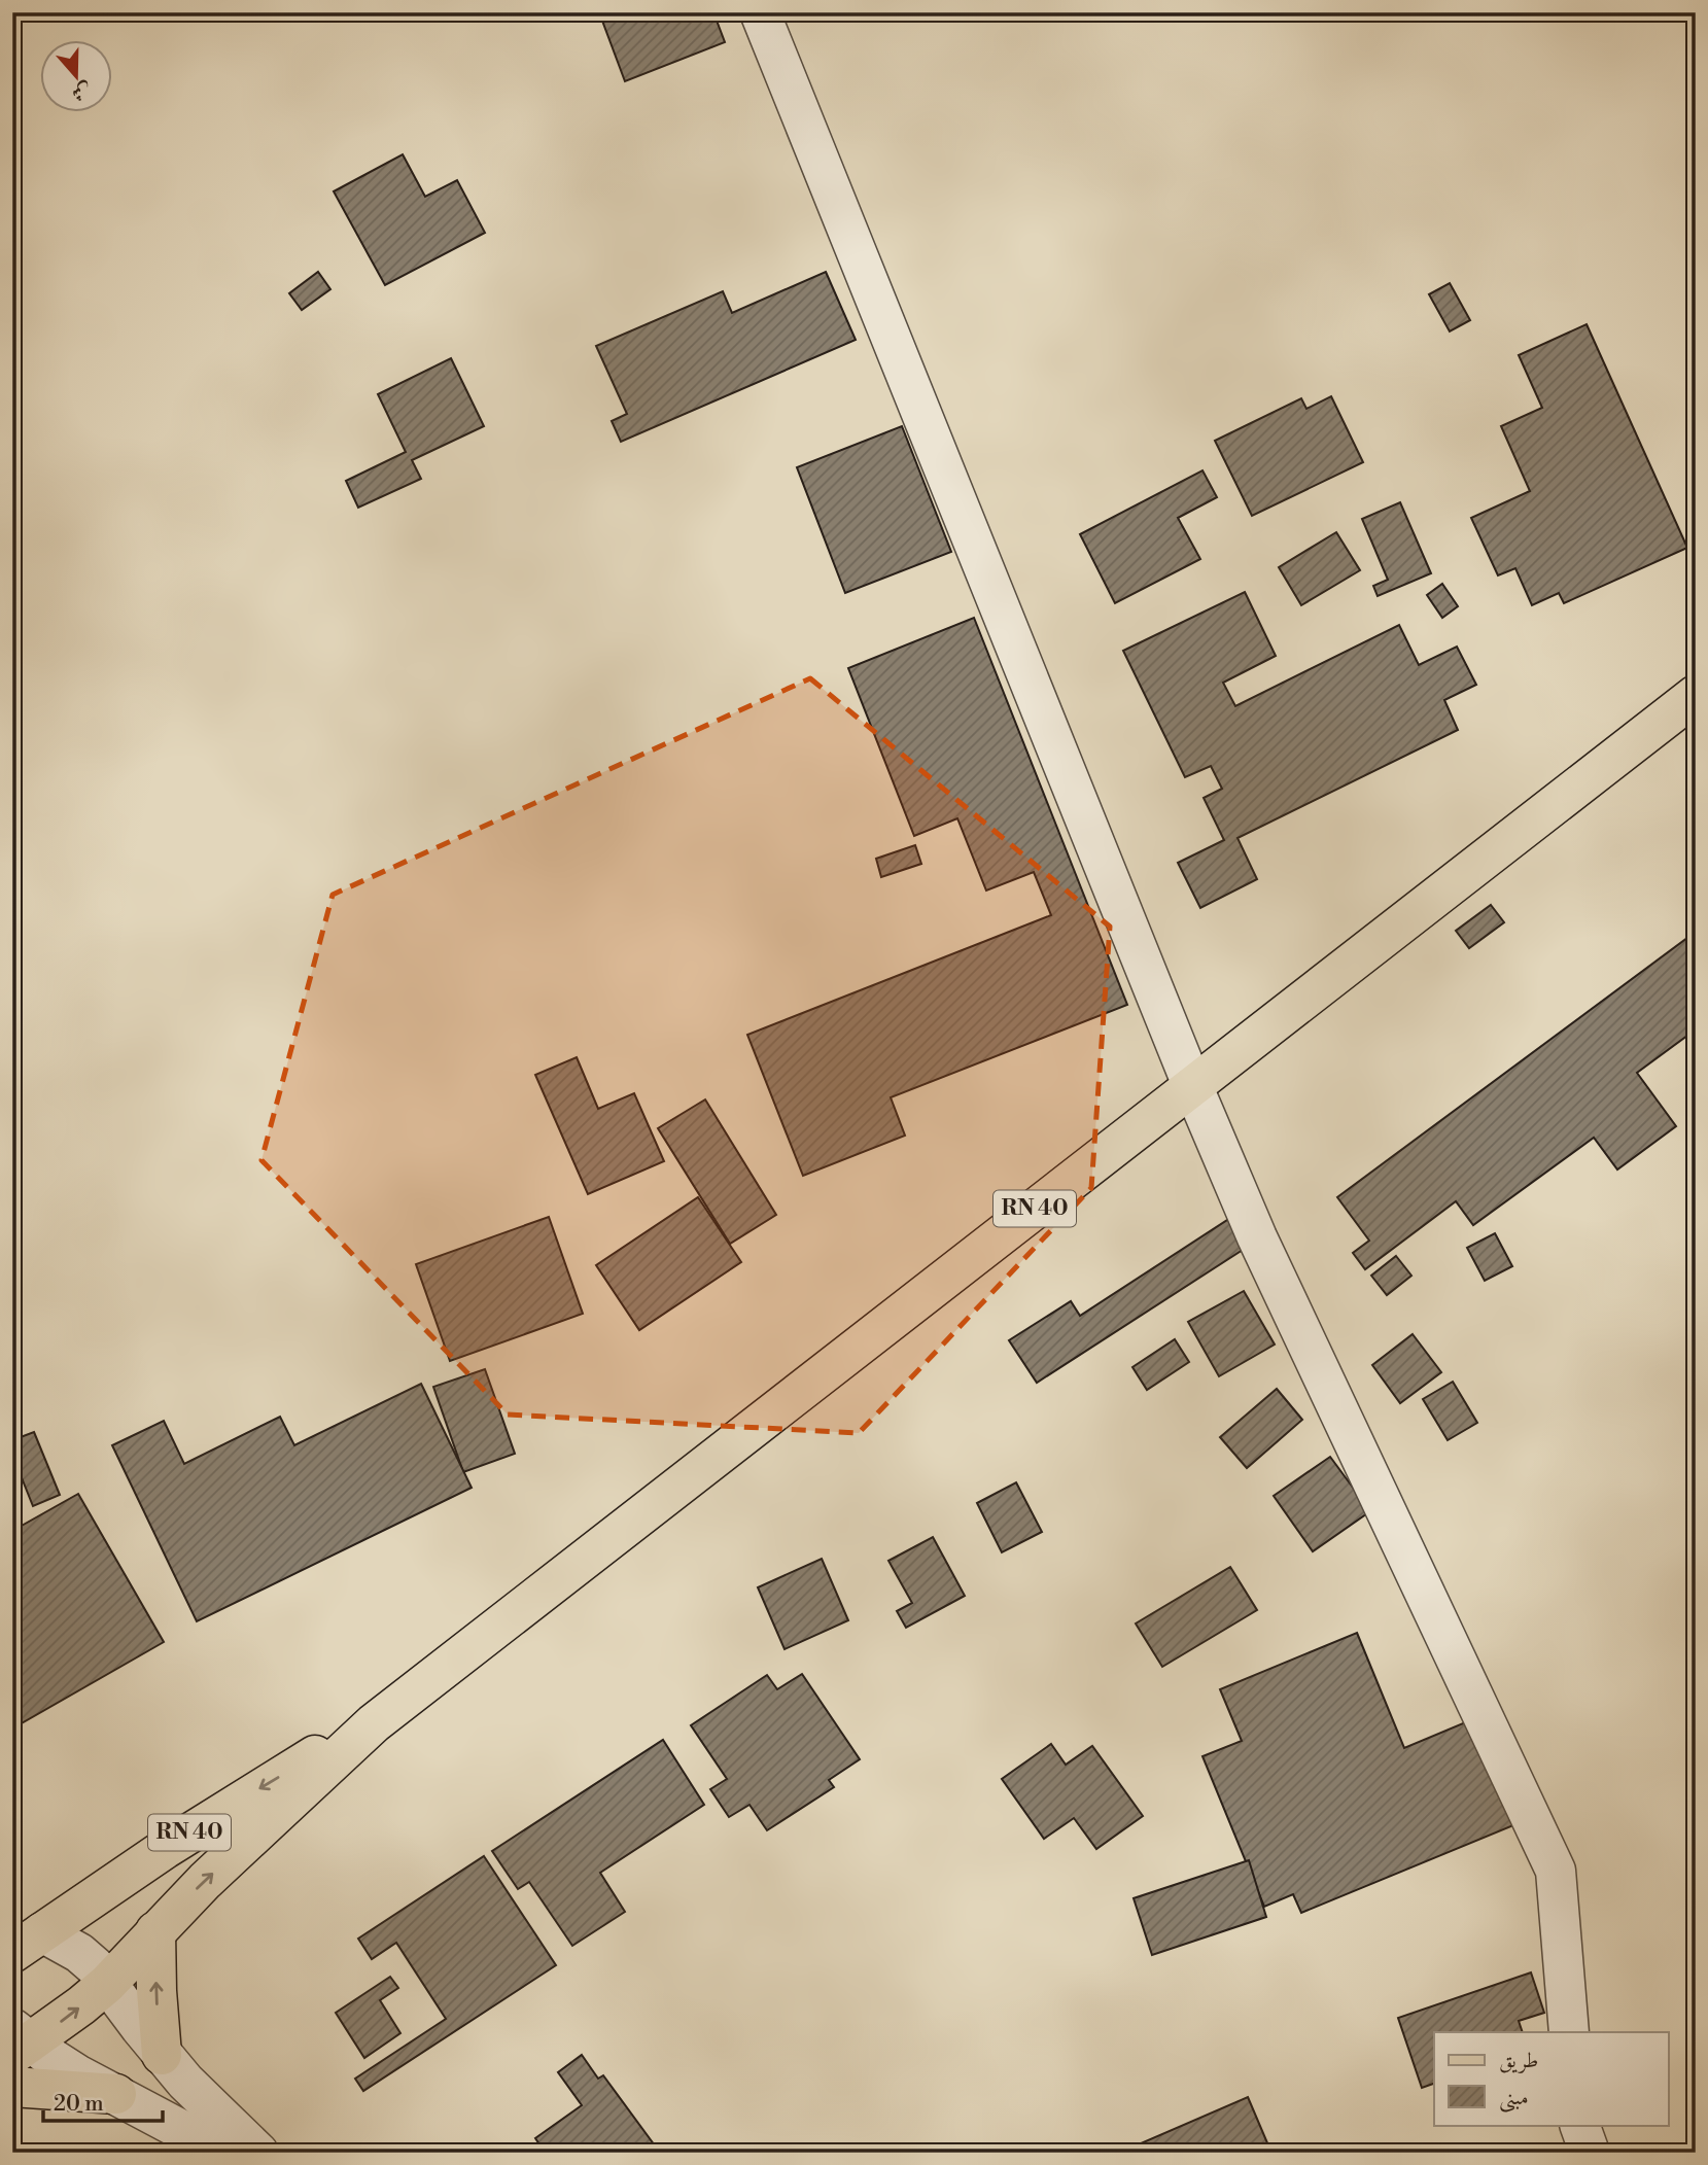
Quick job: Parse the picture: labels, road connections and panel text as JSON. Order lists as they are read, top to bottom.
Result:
{
  "streets": {
    "main road": ["RN 40"]
  },
  "legend": ["طريق", "مبنى"],
  "scale_bar": "20 m",
  "north": "bottom"
}
